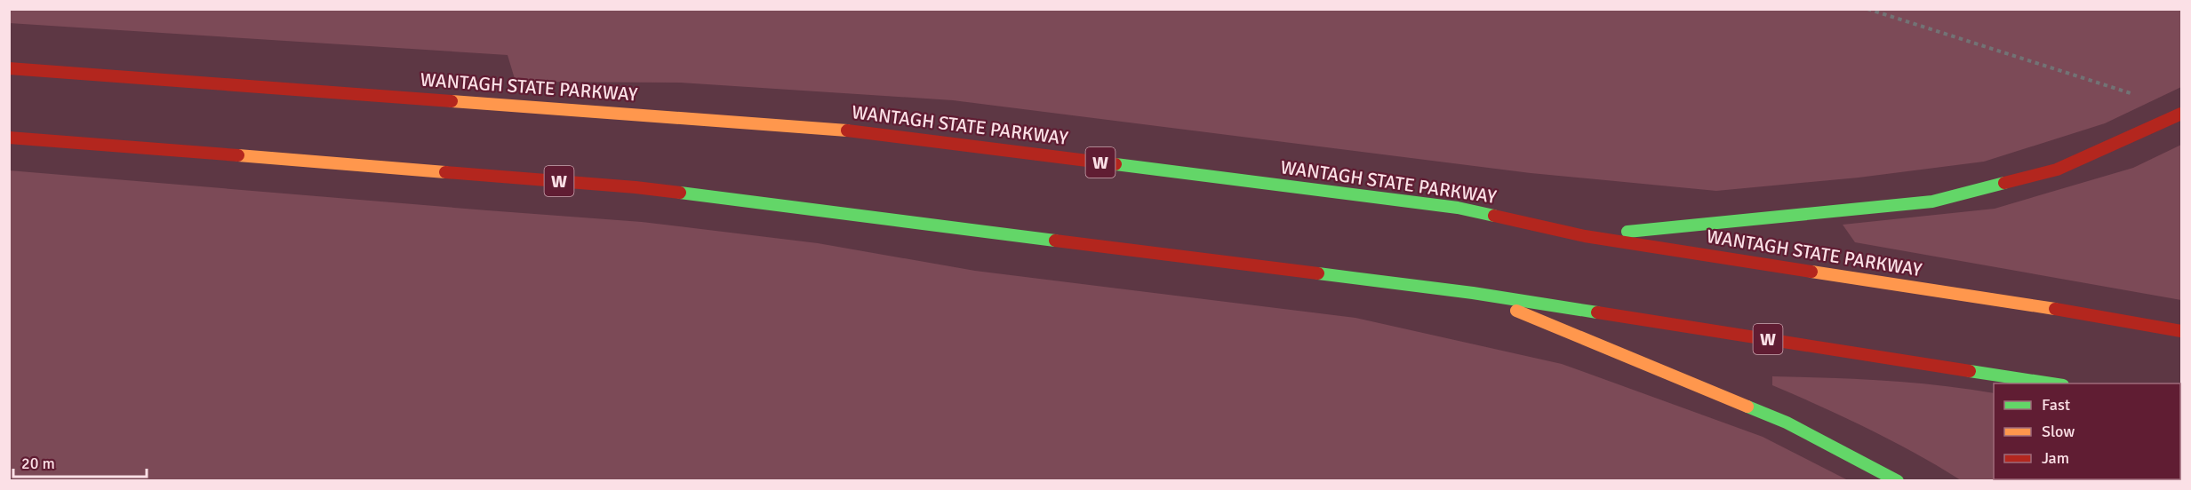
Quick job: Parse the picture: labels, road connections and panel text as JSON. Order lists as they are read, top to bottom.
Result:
{
  "streets": {
    "highway": ["WANTAGH STATE PARKWAY", "W"]
  },
  "legend": ["Fast", "Slow", "Jam"],
  "scale_bar": "20 m"
}
